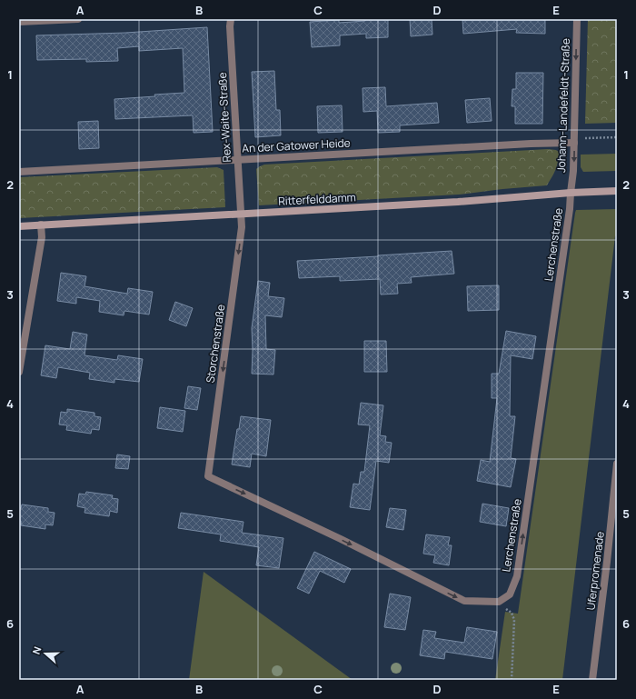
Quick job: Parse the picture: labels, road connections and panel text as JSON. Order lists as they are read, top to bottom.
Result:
{
  "streets": {
    "main road": ["Ritterfelddamm"],
    "street": [
      "Johann-Landefeldt-Straße",
      "Rex-Waite-Straße",
      "An der Gatower Heide",
      "Lerchenstraße",
      "Storchenstraße",
      "Uferpromenade"
    ]
  },
  "crossings": [
    ["Johann-Landefeldt-Straße", "An der Gatower Heide"],
    ["Johann-Landefeldt-Straße", "Ritterfelddamm"],
    ["Johann-Landefeldt-Straße", "Lerchenstraße"],
    ["Rex-Waite-Straße", "An der Gatower Heide"],
    ["Rex-Waite-Straße", "Ritterfelddamm"],
    ["Rex-Waite-Straße", "Storchenstraße"],
    ["Ritterfelddamm", "Lerchenstraße"],
    ["Ritterfelddamm", "Storchenstraße"],
    ["Lerchenstraße", "Storchenstraße"]
  ],
  "one_way": ["Johann-Landefeldt-Straße", "Lerchenstraße"],
  "north": "left",
  "grid": {
    "columns": [
      "A",
      "B",
      "C",
      "D",
      "E"
    ],
    "rows": [
      "1",
      "2",
      "3",
      "4",
      "5",
      "6"
    ]
  }
}
